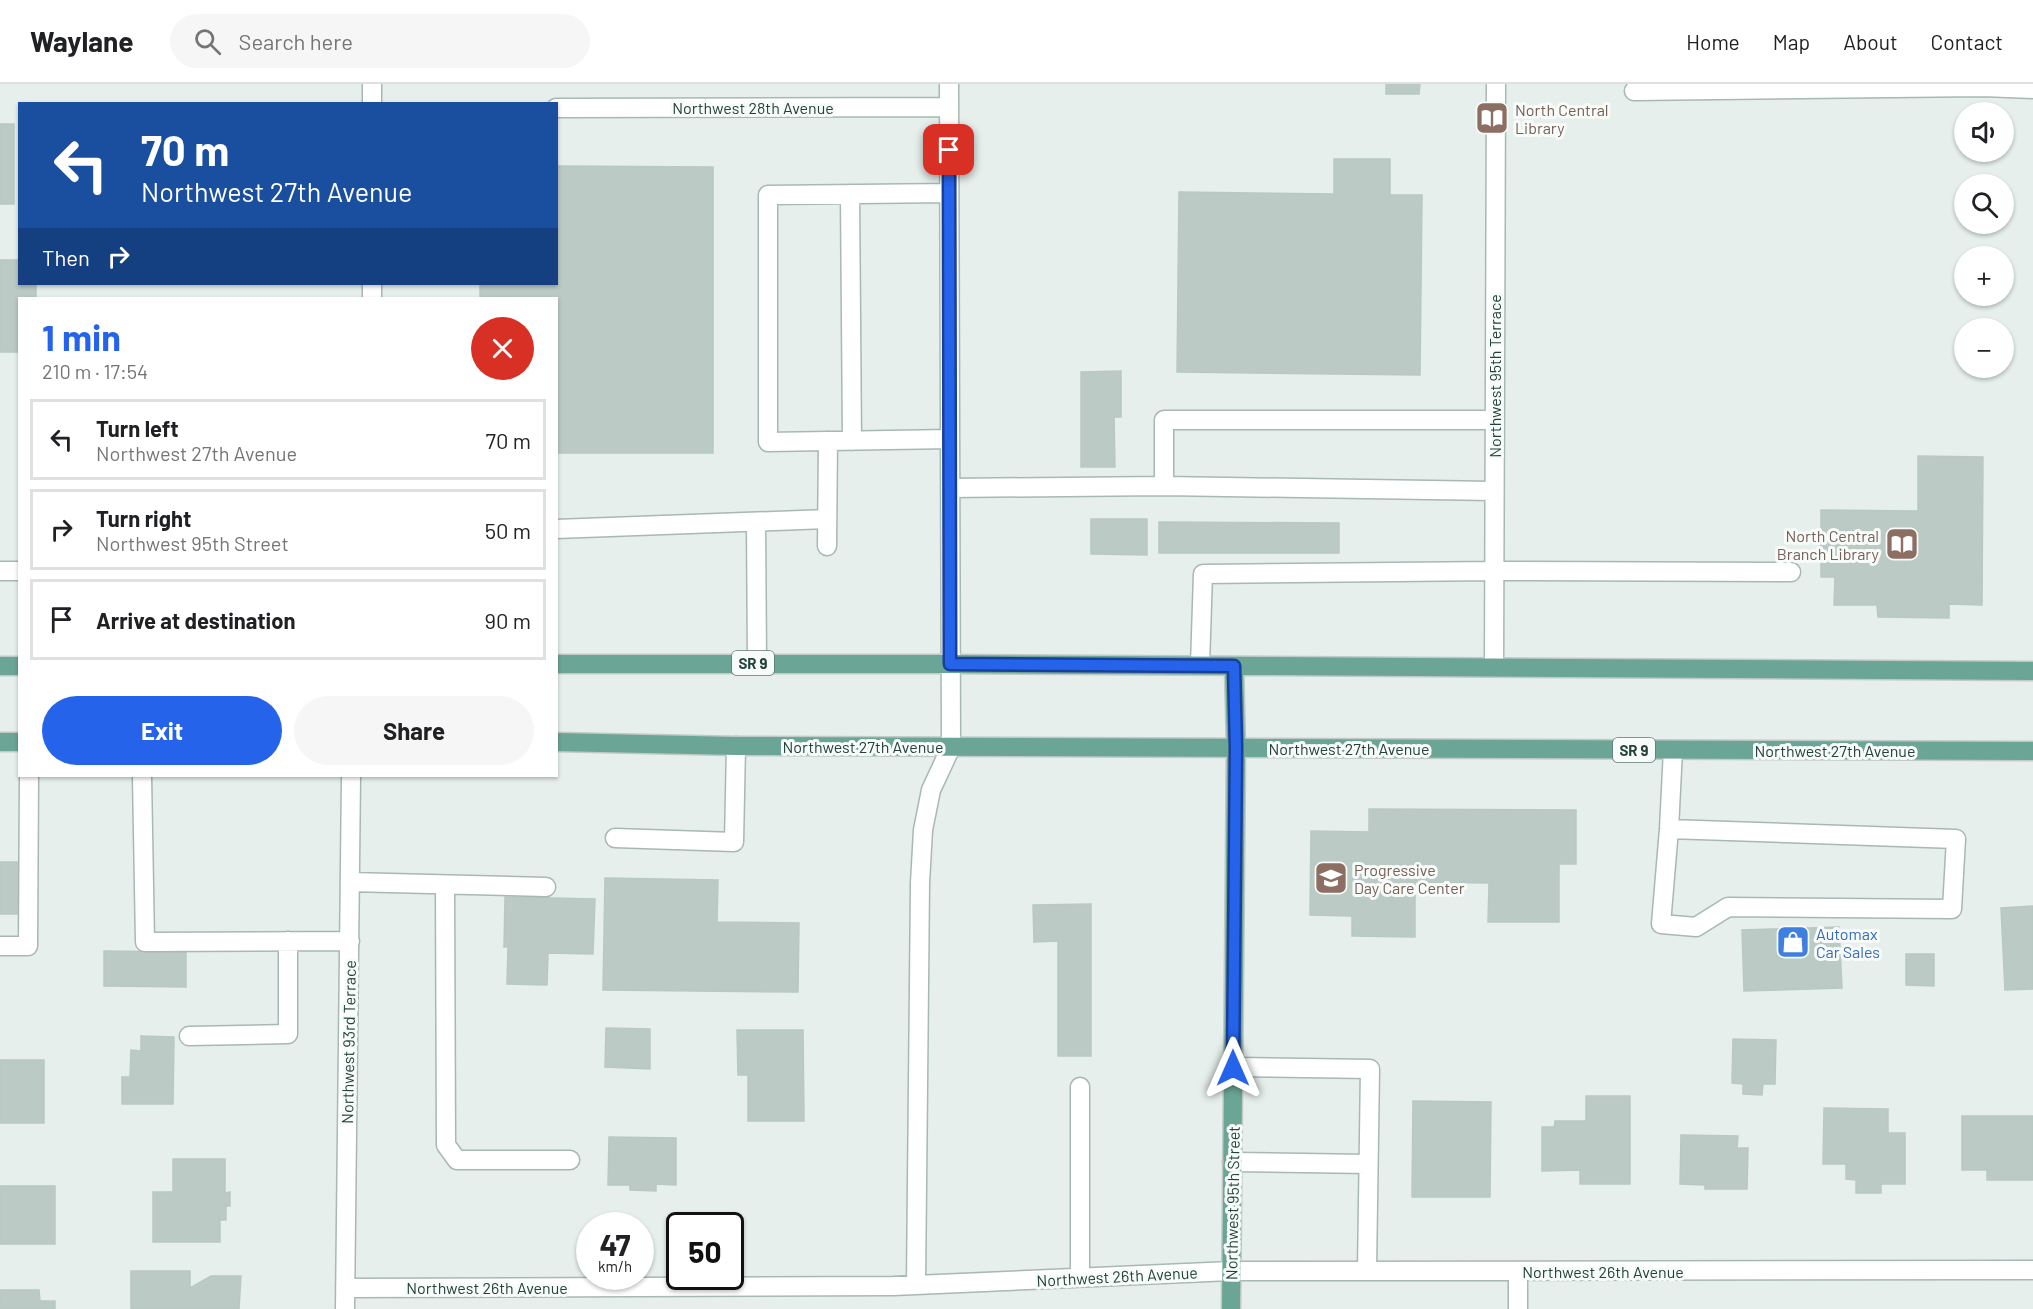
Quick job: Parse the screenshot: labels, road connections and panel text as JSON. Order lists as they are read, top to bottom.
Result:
{
  "streets": {
    "main road": ["SR 9", "Northwest 27th Avenue", "Northwest 95th Street"],
    "street": [
      "Northwest 28th Avenue",
      "Northwest 95th Terrace",
      "Northwest 93rd Terrace",
      "Northwest 26th Avenue"
    ]
  },
  "crossings": [
    ["Northwest 95th Terrace", "SR 9"],
    ["SR 9", "Northwest 95th Street"],
    ["Northwest 27th Avenue", "Northwest 95th Street"],
    ["Northwest 93rd Terrace", "Northwest 26th Avenue"],
    ["Northwest 95th Street", "Northwest 26th Avenue"]
  ],
  "places": {
    "library": ["North Central Library", "North Central Branch Library"],
    "school or university": ["Progressive Day Care Center"],
    "shop": ["Automax Car Sales"]
  },
  "page": {
    "header": "Waylane",
    "search": "Search here",
    "nav": [
      "Home",
      "Map",
      "About",
      "Contact"
    ],
    "map_buttons": ["+", "−"],
    "turn": ["70 m", "Northwest 27th Avenue"],
    "then": "Then",
    "heading": ["1 min", "210 m · 17:54"],
    "list": [
      {
        "name": "Turn left",
        "note": "Northwest 27th Avenue",
        "value": "70 m"
      },
      {
        "name": "Turn right",
        "note": "Northwest 95th Street",
        "value": "50 m"
      },
      {
        "name": "Arrive at destination",
        "value": "90 m"
      }
    ],
    "buttons": ["Exit", "Share"],
    "speed": "47 km/h",
    "limit": "50"
  }
}
